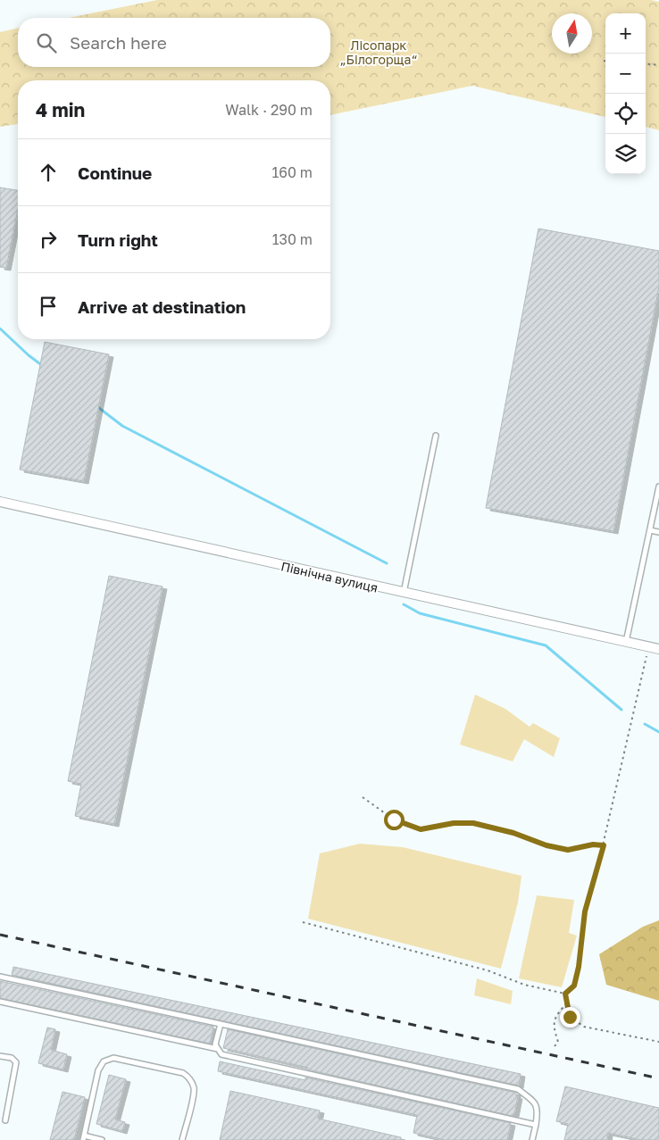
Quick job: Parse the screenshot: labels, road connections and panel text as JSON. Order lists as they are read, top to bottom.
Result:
{
  "streets": {
    "street": ["Північна вулиця"]
  },
  "parks": ["Лісопарк „Білогорща“"],
  "north": "top",
  "page": {
    "map_buttons": ["+", "−"],
    "search": "Search here",
    "heading": ["4 min", "Walk · 290 m"],
    "list": [
      ["Continue", "160 m"],
      ["Turn right", "130 m"],
      "Arrive at destination"
    ]
  }
}
